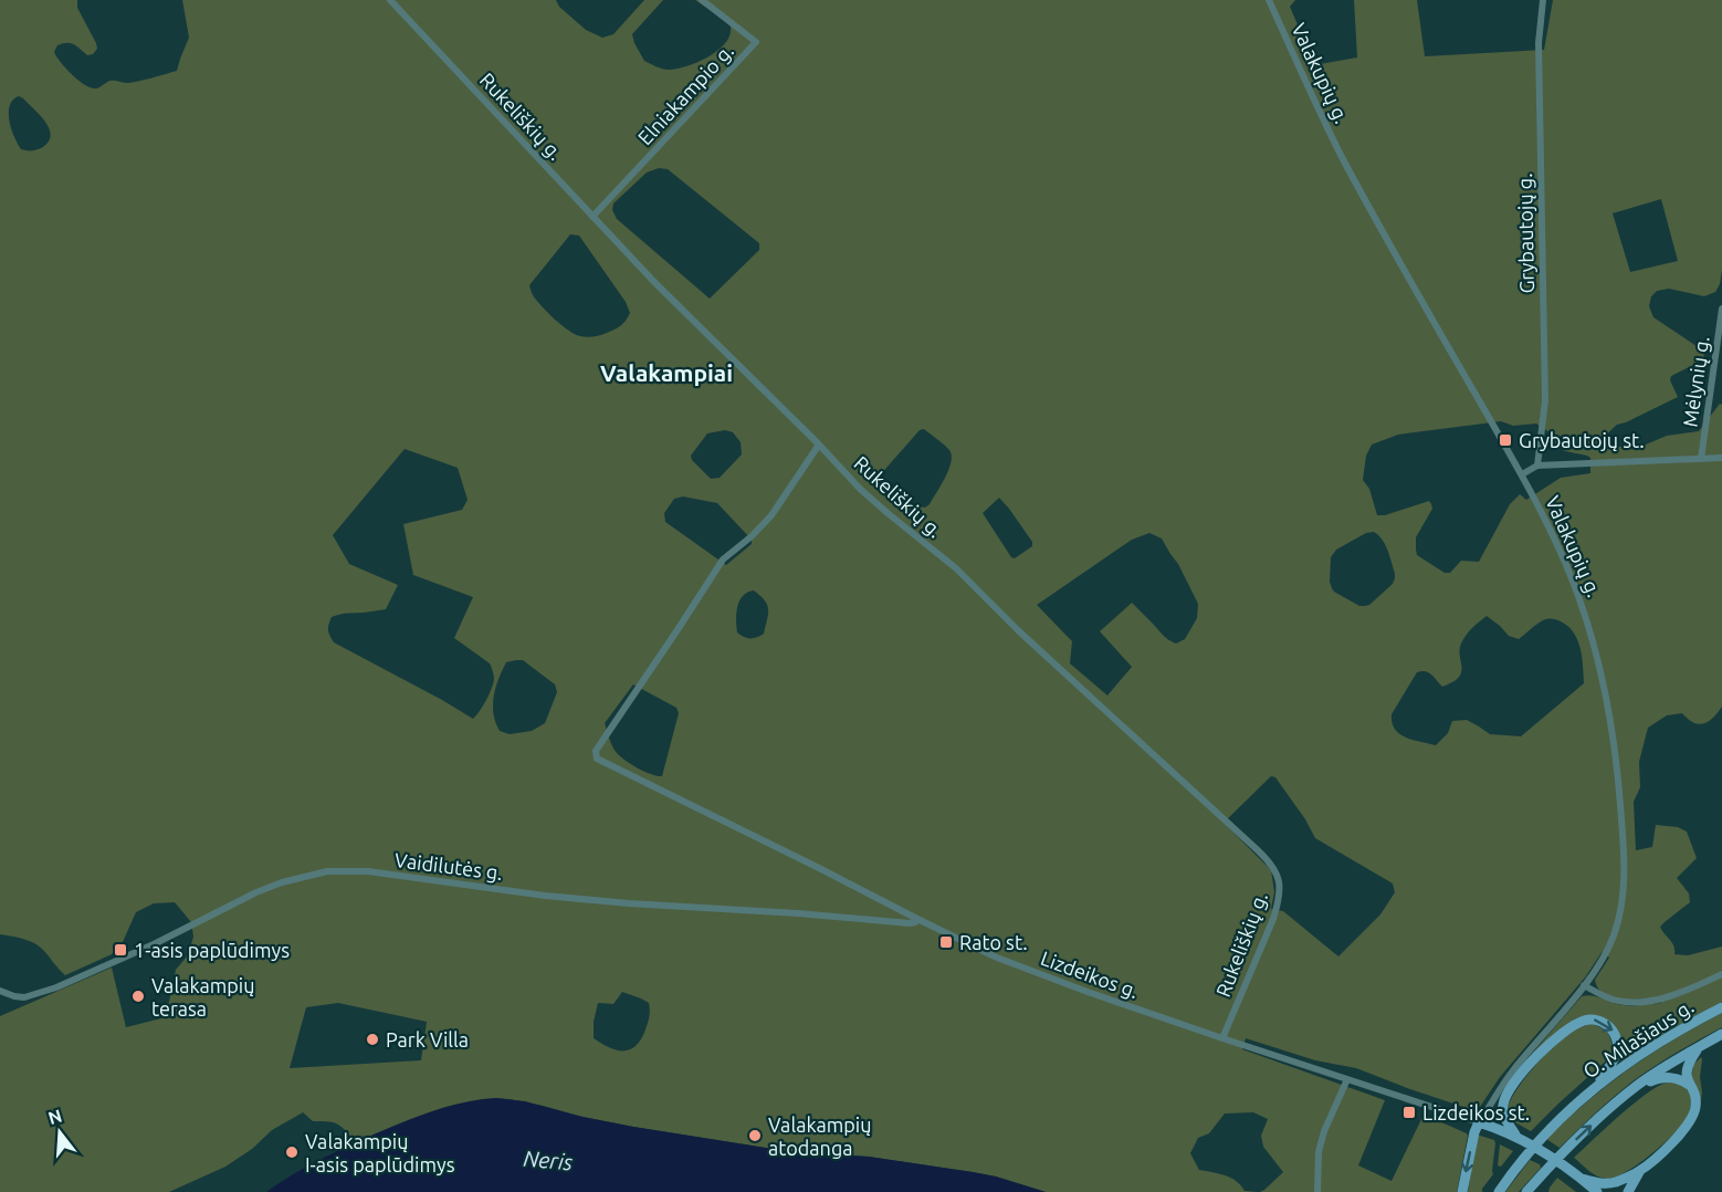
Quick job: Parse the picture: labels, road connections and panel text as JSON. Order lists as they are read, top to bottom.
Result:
{
  "streets": {
    "main road": ["O. Milašiaus g."],
    "street": [
      "Valakupių g.",
      "Elniakampio g.",
      "Rukeliškių g.",
      "Grybautojų g.",
      "Mėlynių g.",
      "Vaidilutės g.",
      "Lizdeikos g."
    ]
  },
  "crossings": [
    ["Valakupių g.", "Lizdeikos g."],
    ["Elniakampio g.", "Rukeliškių g."],
    ["Rukeliškių g.", "Lizdeikos g."],
    ["Vaidilutės g.", "Lizdeikos g."]
  ],
  "districts": ["Valakampiai"],
  "water": ["Neris"],
  "places": {
    "transit": [
      "Grybautojų st.",
      "Rato st.",
      "1-asis paplūdimys",
      "Lizdeikos st."
    ],
    "other": [
      "Valakampių terasa",
      "Park Villa",
      "Valakampių atodanga",
      "Valakampių I-asis paplūdimys"
    ]
  },
  "north": "top"
}
